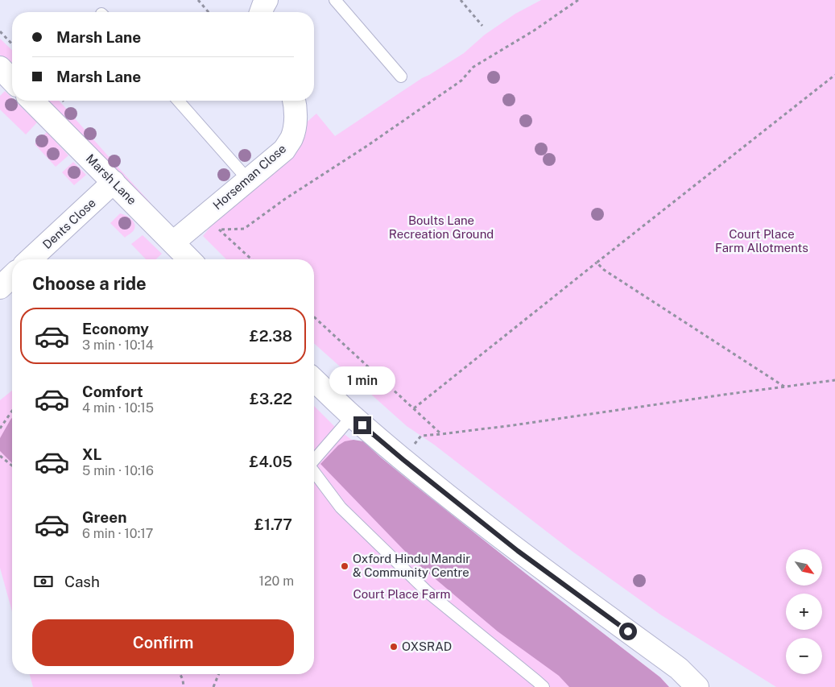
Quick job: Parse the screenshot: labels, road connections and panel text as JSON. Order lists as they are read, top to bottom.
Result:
{
  "streets": {
    "main road": ["Horseman Close", "Marsh Lane", "Dents Close"]
  },
  "crossings": [
    ["Horseman Close", "Marsh Lane"],
    ["Marsh Lane", "Dents Close"]
  ],
  "parks": ["Boults Lane Recreation Ground", "Court Place Farm Allotments", "Court Place Farm"],
  "places": ["Oxford Hindu Mandir & Community Centre", "OXSRAD"],
  "north": "bottom right",
  "page": {
    "banner": ["Marsh Lane", "Marsh Lane"],
    "heading": "Choose a ride",
    "list": [
      {
        "name": "Economy",
        "note": "3 min · 10:14",
        "value": "£2.38"
      },
      {
        "name": "Comfort",
        "note": "4 min · 10:15",
        "value": "£3.22"
      },
      {
        "name": "XL",
        "note": "5 min · 10:16",
        "value": "£4.05"
      },
      {
        "name": "Green",
        "note": "6 min · 10:17",
        "value": "£1.77"
      }
    ],
    "bubble": "1 min",
    "map_buttons": ["+", "−"],
    "pay": ["Cash", "120 m"],
    "buttons": "Confirm"
  }
}
